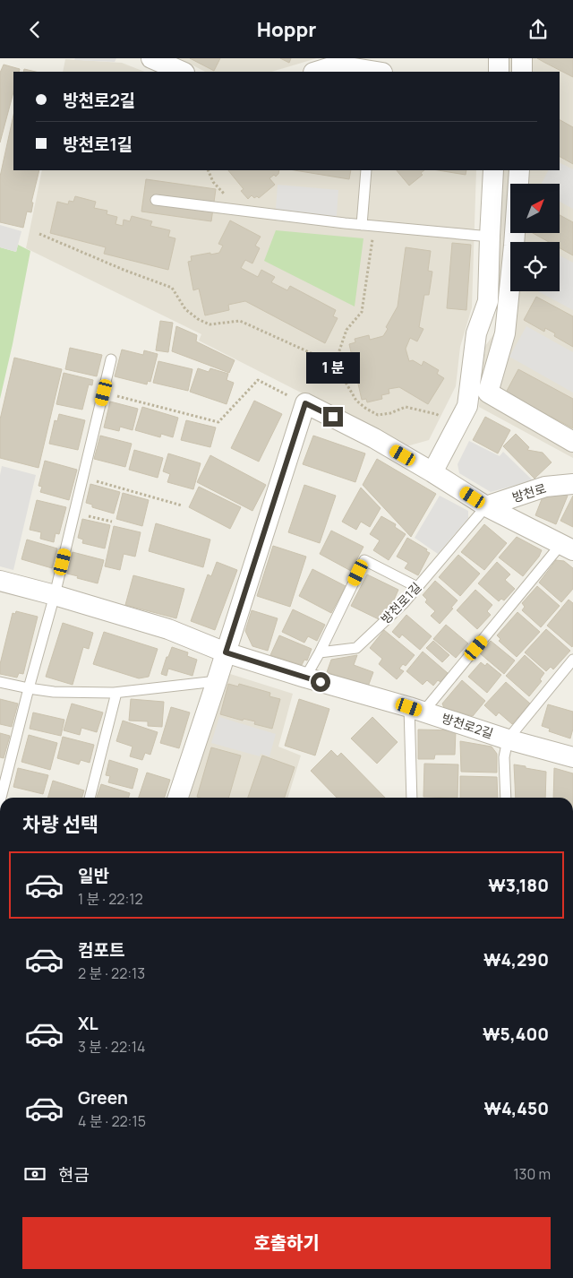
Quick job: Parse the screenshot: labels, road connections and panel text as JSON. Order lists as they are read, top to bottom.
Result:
{
  "streets": {
    "street": ["방천로", "방천로2길"],
    "lane": ["방천로1길"]
  },
  "crossings": [
    ["방천로", "방천로1길"]
  ],
  "north": "top right",
  "page": {
    "header": "Hoppr",
    "banner": ["방천로2길", "방천로1길"],
    "bubble": "1 분",
    "heading": "차량 선택",
    "list": [
      {
        "name": "일반",
        "note": "1 분 · 22:12",
        "value": "₩3,180"
      },
      {
        "name": "컴포트",
        "note": "2 분 · 22:13",
        "value": "₩4,290"
      },
      {
        "name": "XL",
        "note": "3 분 · 22:14",
        "value": "₩5,400"
      },
      {
        "name": "Green",
        "note": "4 분 · 22:15",
        "value": "₩4,450"
      }
    ],
    "pay": ["현금", "130 m"],
    "buttons": "호출하기"
  }
}
